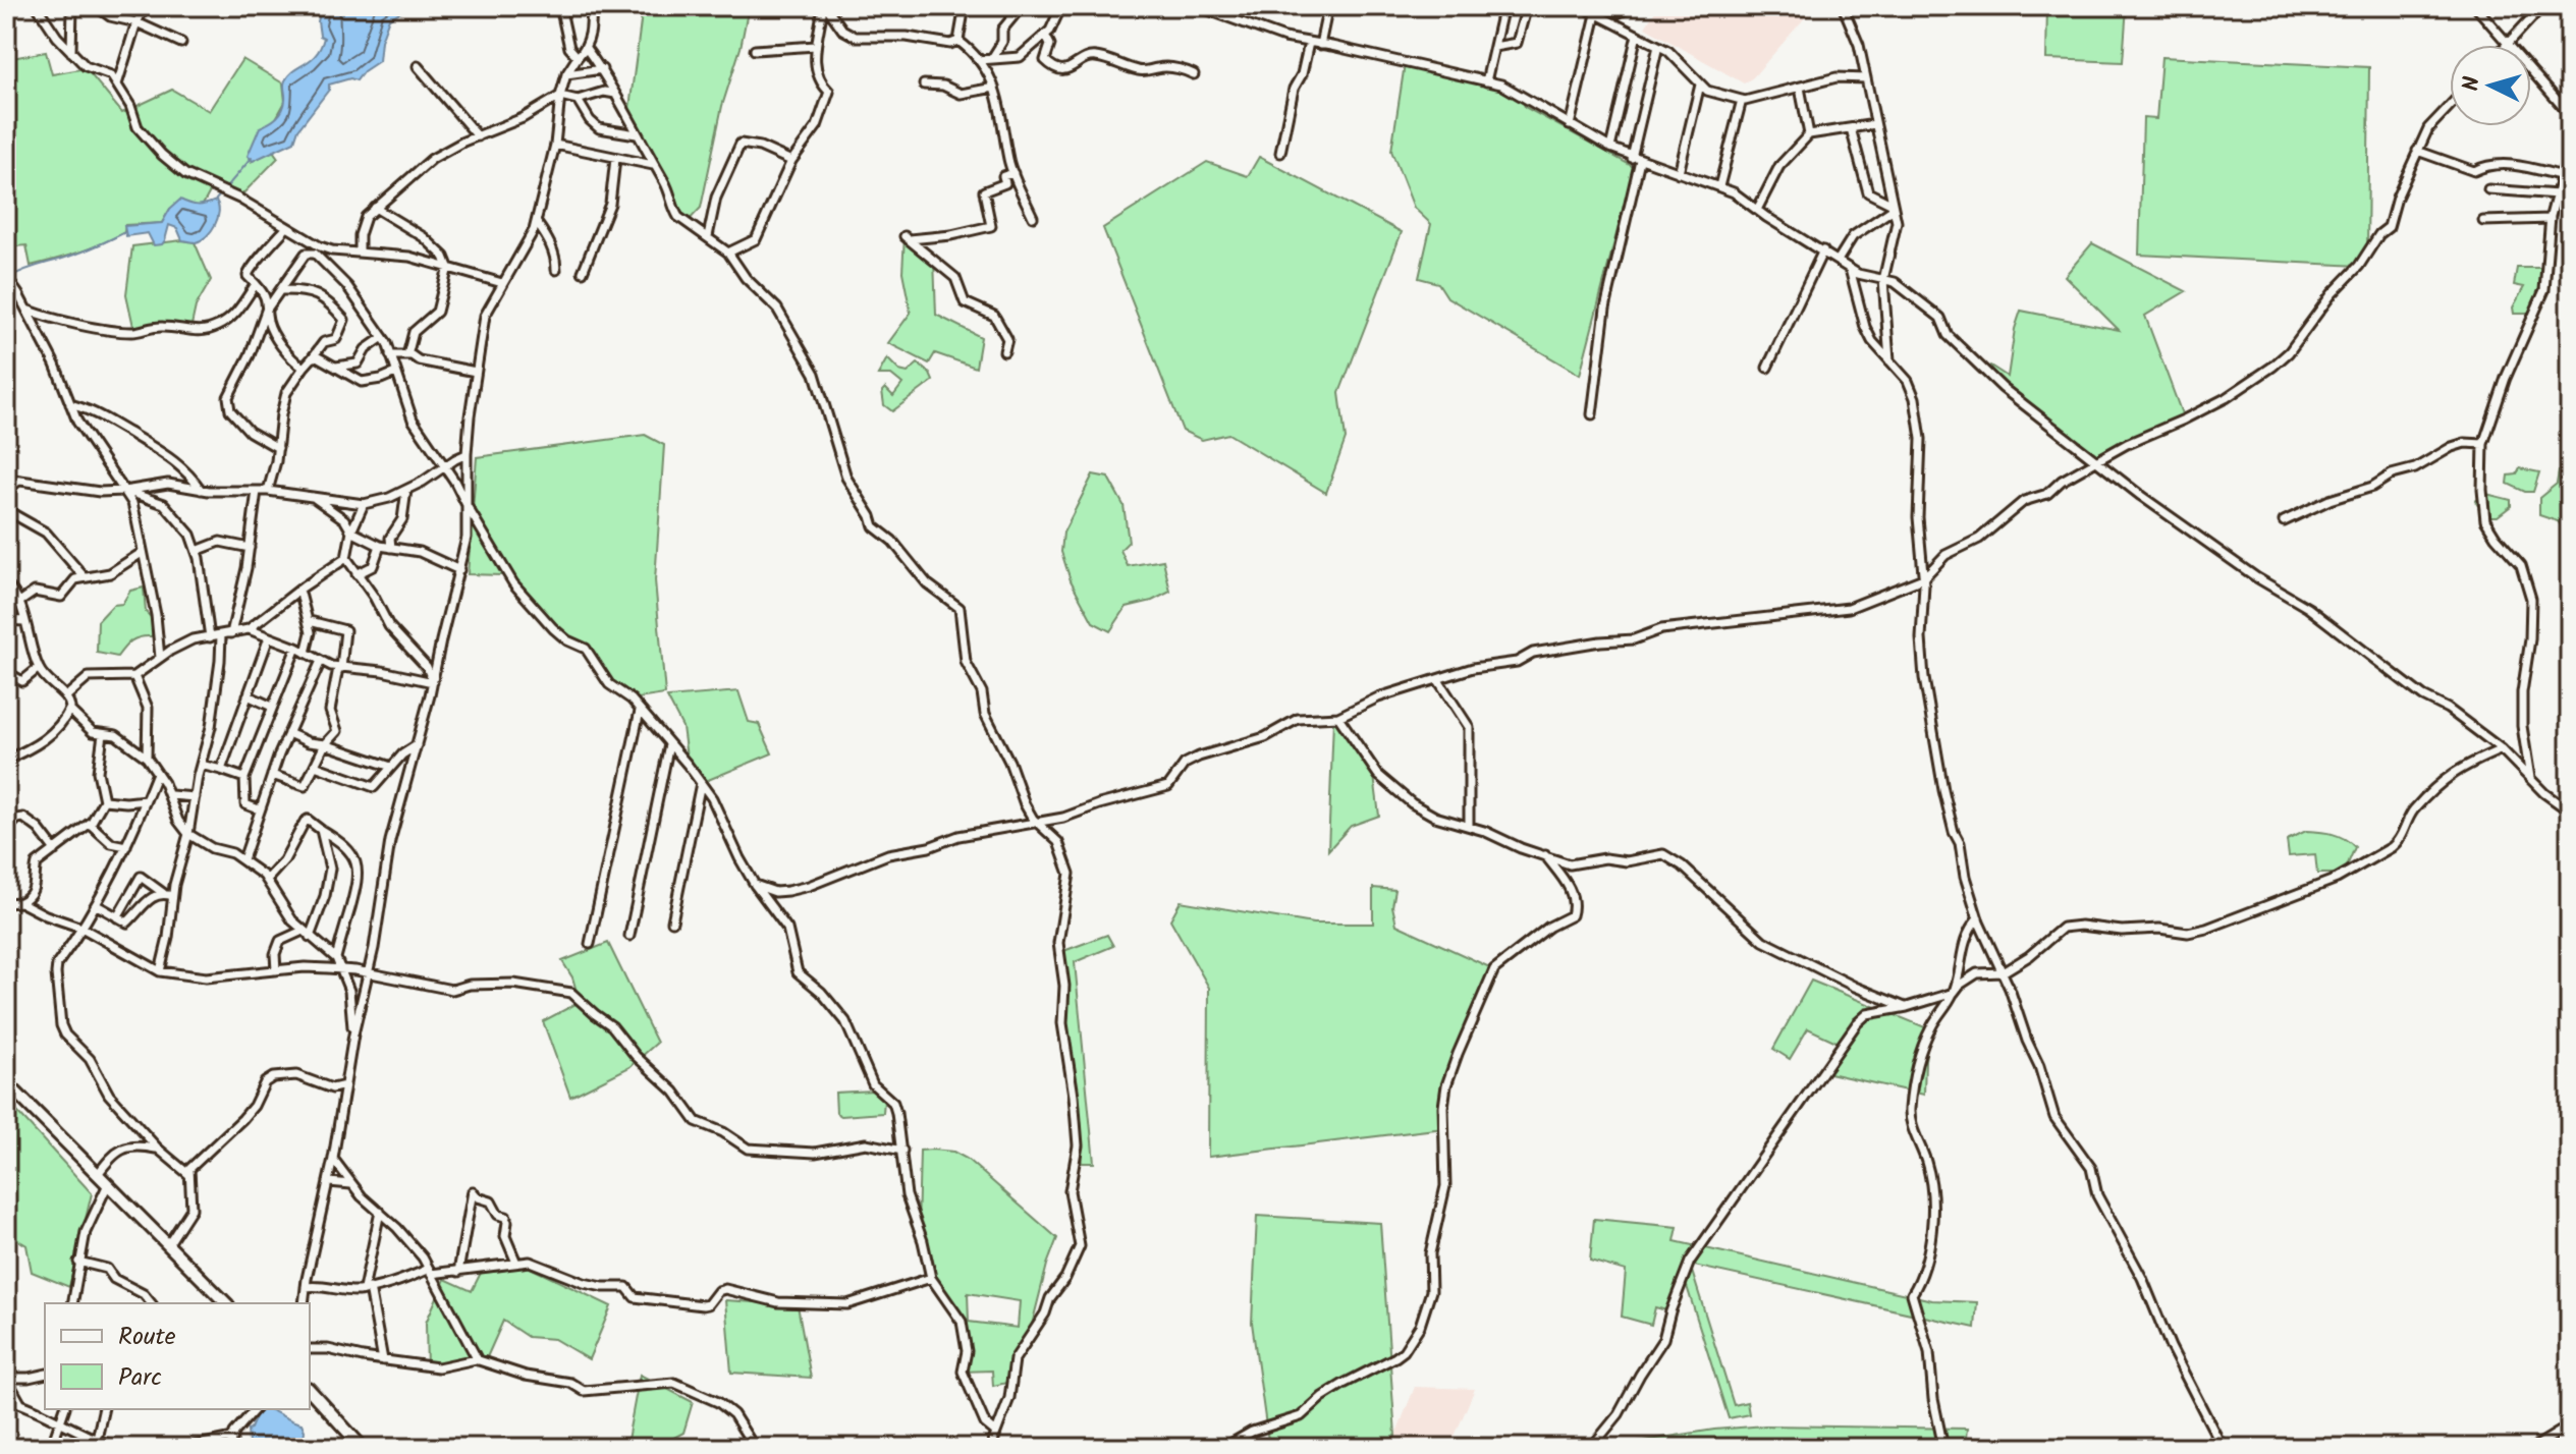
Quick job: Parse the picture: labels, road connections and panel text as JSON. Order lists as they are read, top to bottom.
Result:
{
  "legend": ["Route", "Parc"],
  "north": "left"
}
